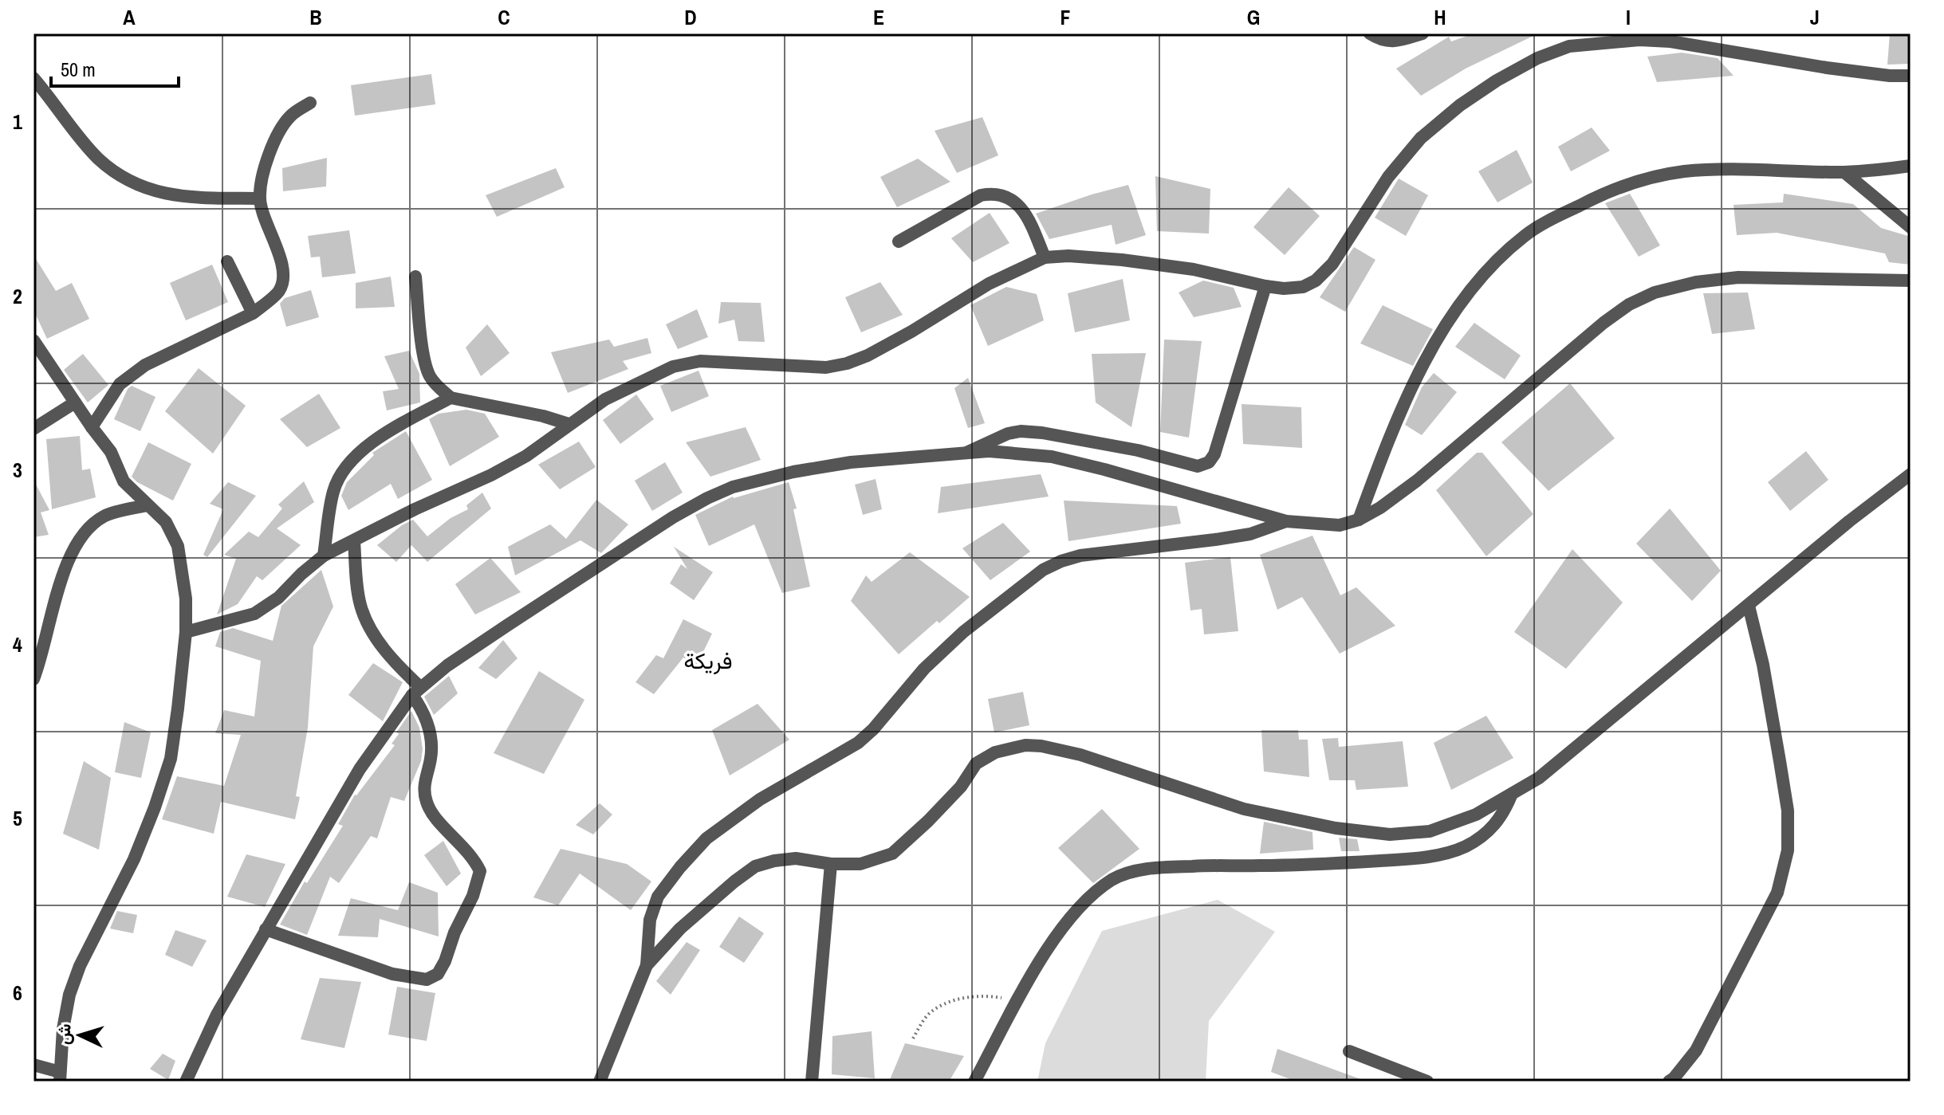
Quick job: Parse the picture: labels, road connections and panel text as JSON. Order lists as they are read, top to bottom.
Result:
{
  "districts": ["فريكة"],
  "scale_bar": "50 m",
  "north": "left",
  "grid": {
    "columns": [
      "A",
      "B",
      "C",
      "D",
      "E",
      "F",
      "G",
      "H",
      "I",
      "J"
    ],
    "rows": [
      "1",
      "2",
      "3",
      "4",
      "5",
      "6"
    ]
  }
}
